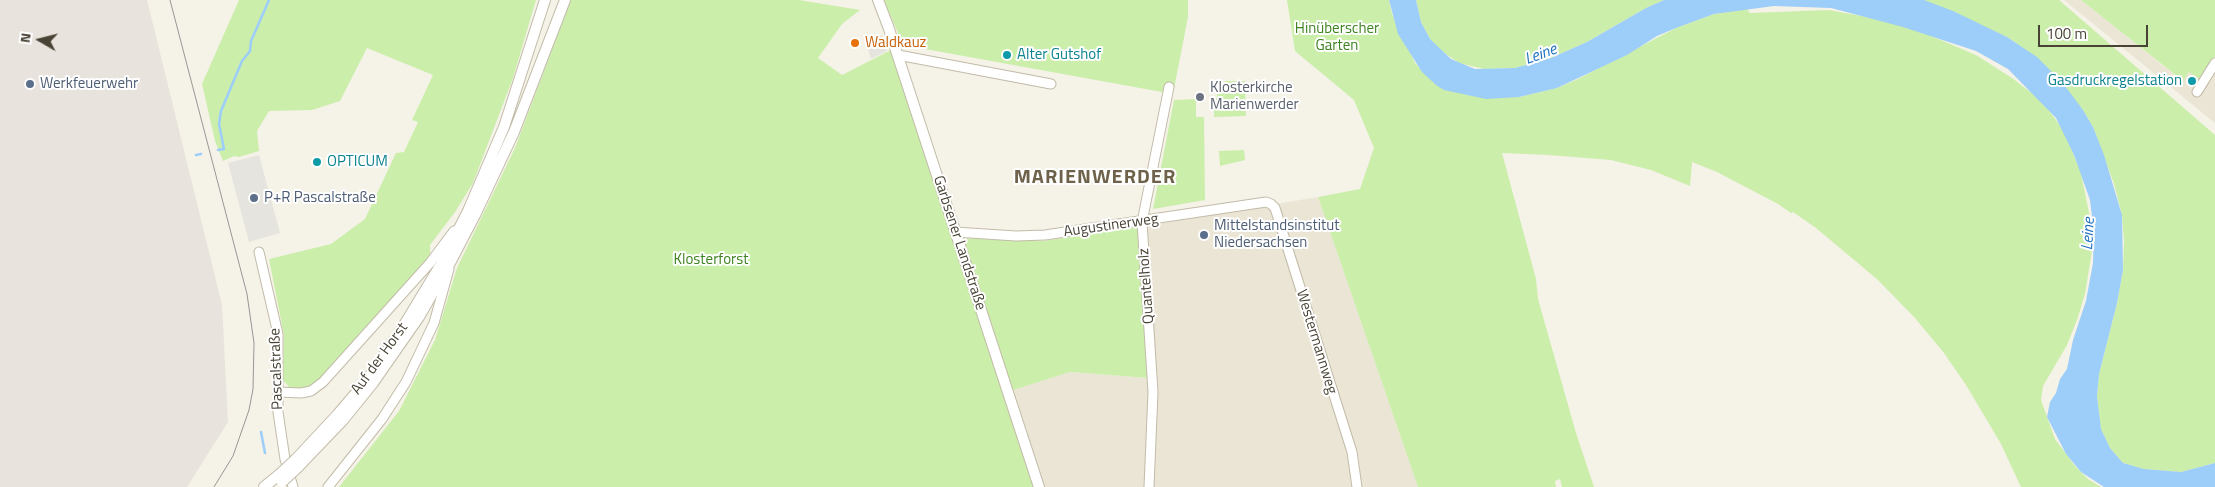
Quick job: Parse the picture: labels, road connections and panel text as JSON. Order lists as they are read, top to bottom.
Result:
{
  "streets": {
    "street": [
      "Augustinerweg",
      "Garbsener Landstraße",
      "Quantelholz",
      "Westermannweg",
      "Auf der Horst",
      "Pascalstraße"
    ]
  },
  "crossings": [
    ["Augustinerweg", "Garbsener Landstraße"],
    ["Augustinerweg", "Quantelholz"],
    ["Augustinerweg", "Westermannweg"],
    ["Auf der Horst", "Pascalstraße"]
  ],
  "districts": ["MARIENWERDER"],
  "water": ["Leine"],
  "parks": ["Hinüberscher Garten", "Klosterforst"],
  "places": [
    "Waldkauz",
    "Alter Gutshof",
    "Gasdruckregelstation",
    "Werkfeuerwehr",
    "Klosterkirche Marienwerder",
    "OPTICUM",
    "P+R Pascalstraße",
    "Mittelstandsinstitut Niedersachsen"
  ],
  "scale_bar": "100 m",
  "north": "left"
}
